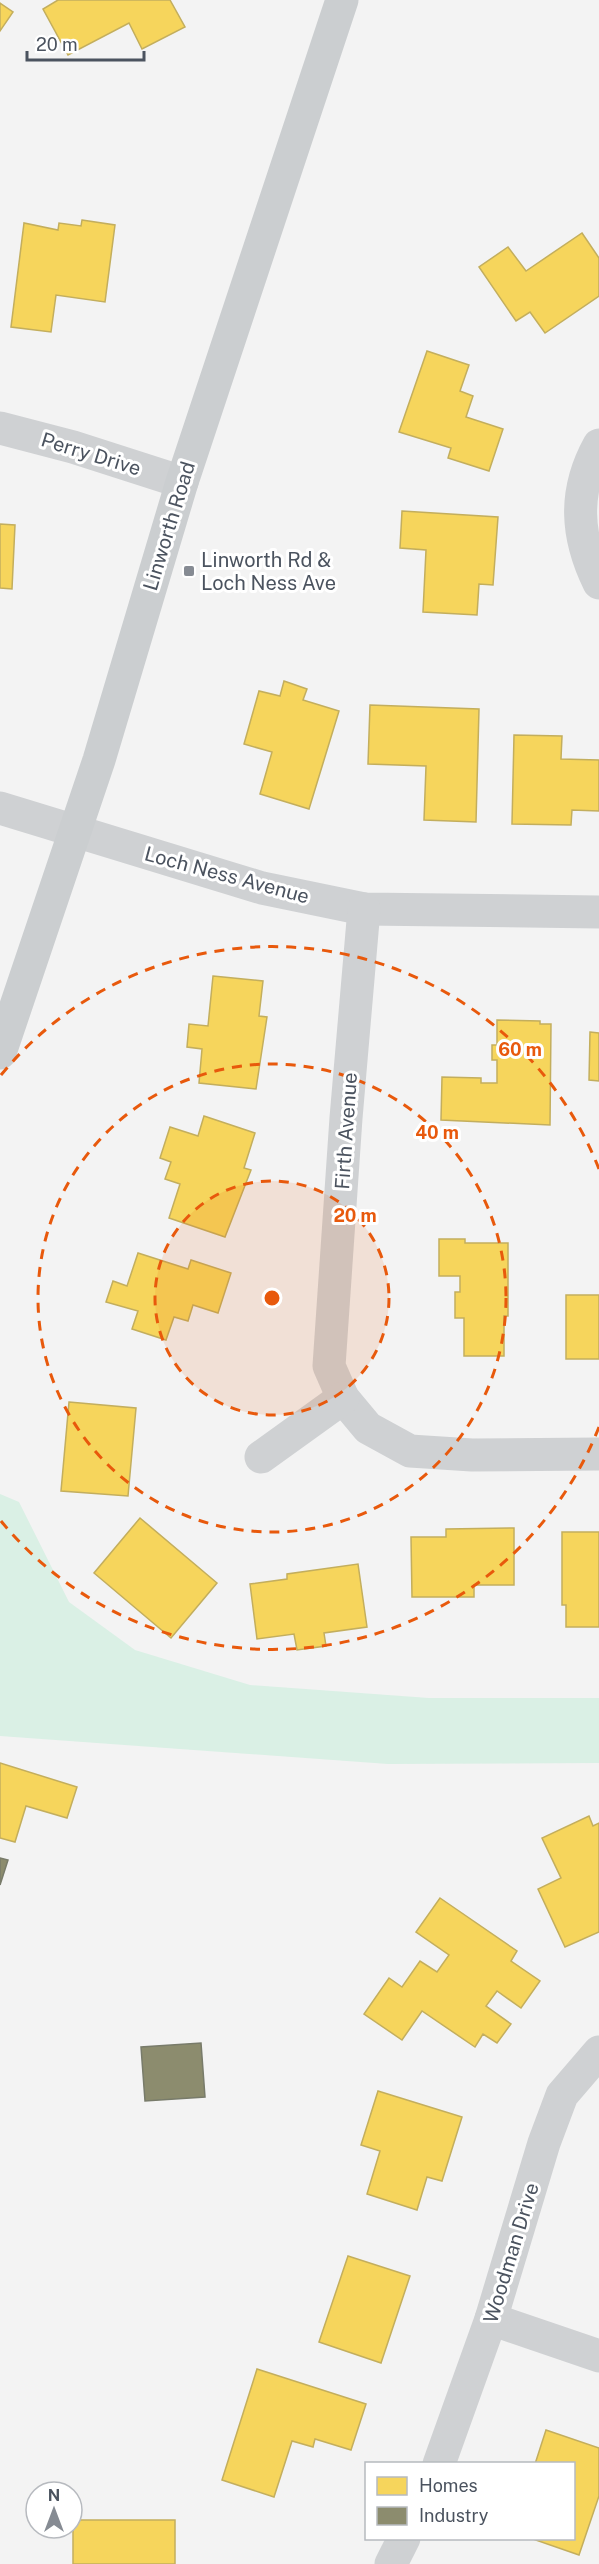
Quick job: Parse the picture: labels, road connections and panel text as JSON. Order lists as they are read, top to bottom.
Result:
{
  "streets": {
    "main road": ["Linworth Road"],
    "street": [
      "Perry Drive",
      "Loch Ness Avenue",
      "Firth Avenue",
      "Woodman Drive"
    ]
  },
  "crossings": [
    ["Perry Drive", "Linworth Road"],
    ["Linworth Road", "Loch Ness Avenue"],
    ["Loch Ness Avenue", "Firth Avenue"]
  ],
  "places": {
    "transit": ["Linworth Rd & Loch Ness Ave"]
  },
  "legend": ["Homes", "Industry"],
  "scale_bar": "20 m",
  "north": "top",
  "rings": ["60 m", "40 m", "20 m"]
}
